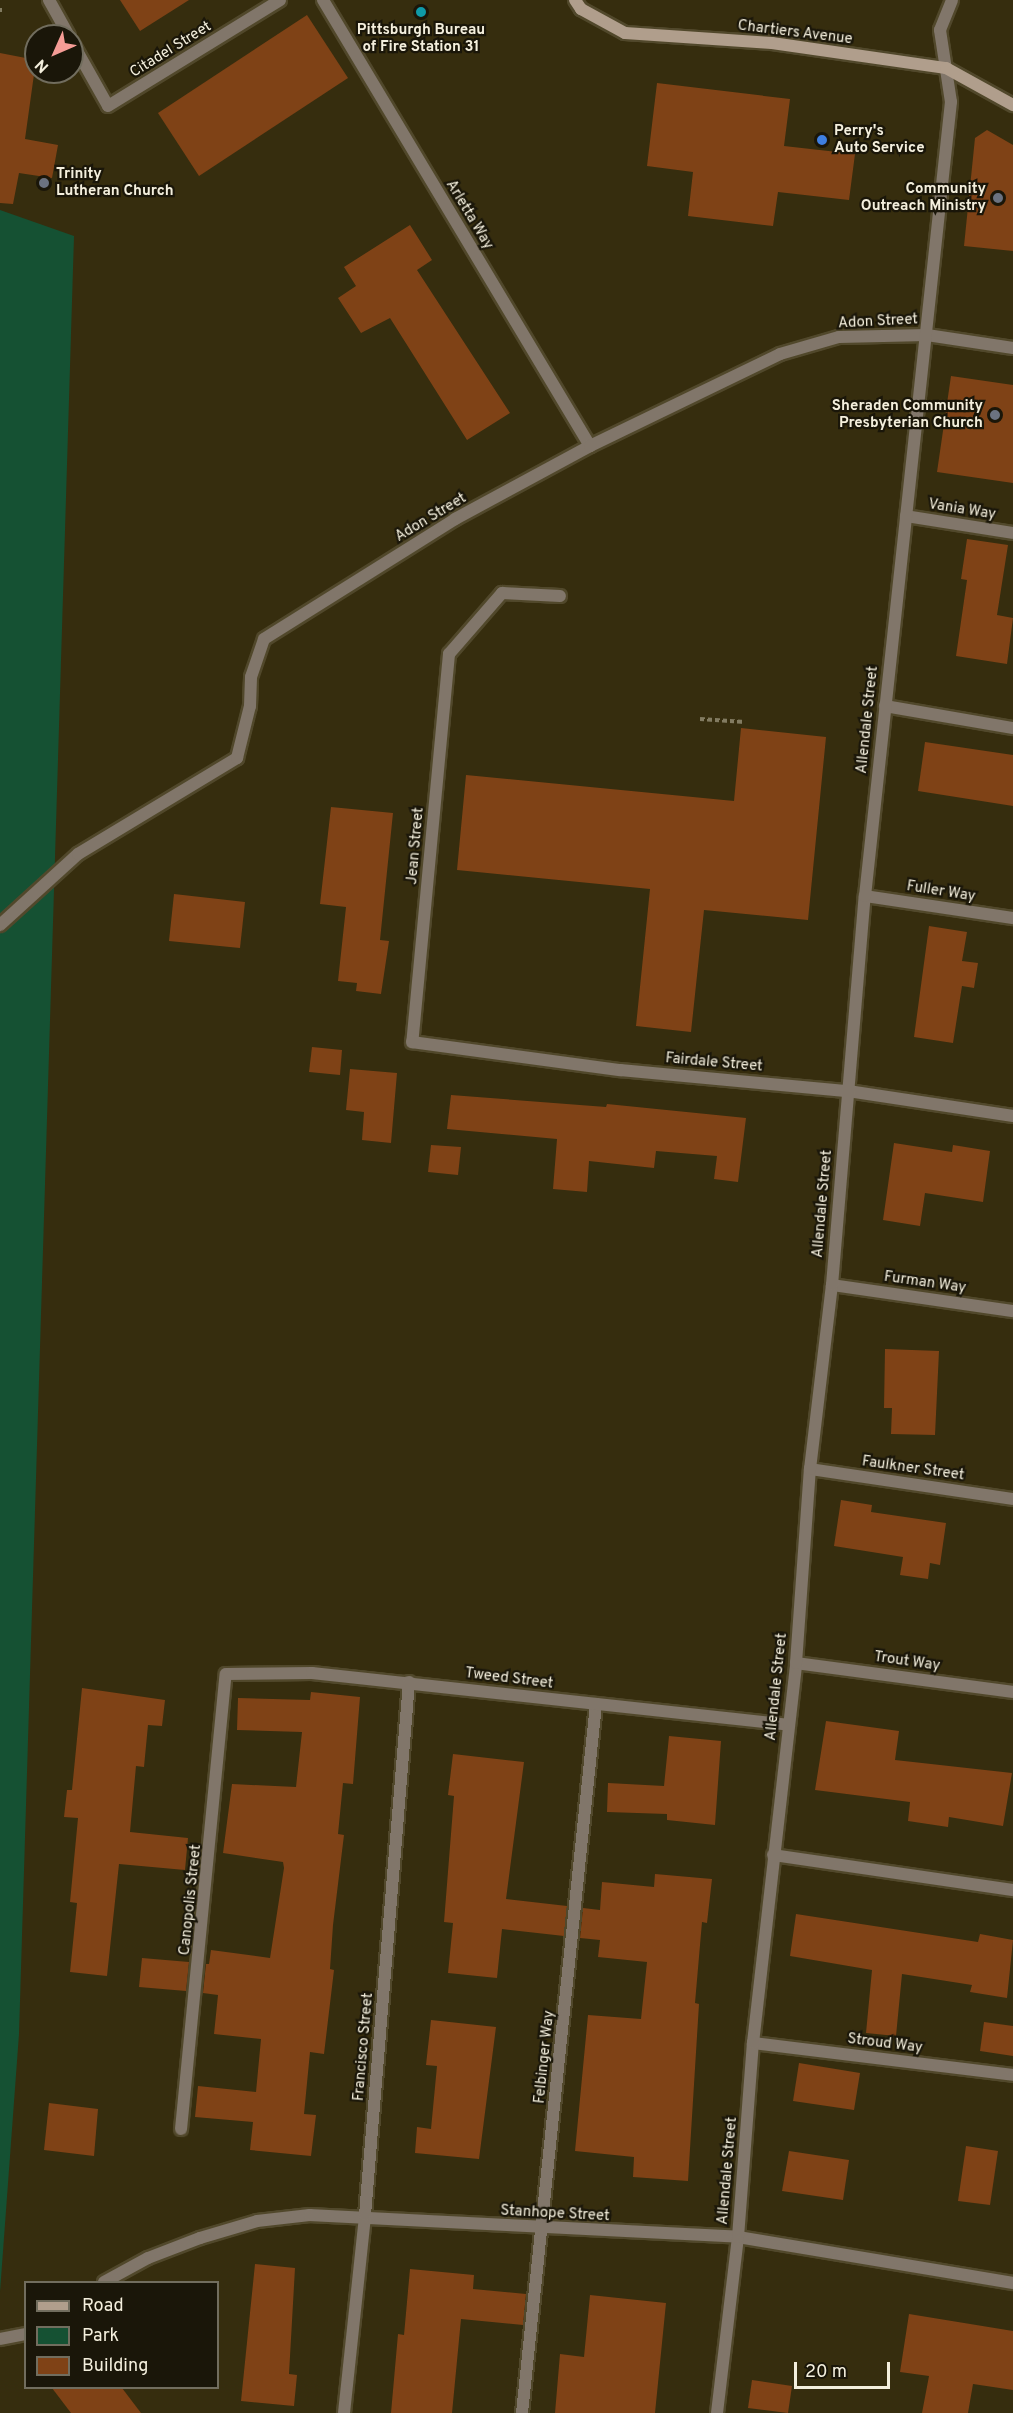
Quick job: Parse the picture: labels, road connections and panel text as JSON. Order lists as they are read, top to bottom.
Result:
{
  "streets": {
    "street": [
      "Chartiers Avenue",
      "Citadel Street",
      "Arletta Way",
      "Adon Street",
      "Vania Way",
      "Allendale Street",
      "Jean Street",
      "Fuller Way",
      "Fairdale Street",
      "Furman Way",
      "Faulkner Street",
      "Trout Way",
      "Tweed Street",
      "Canopolis Street",
      "Stroud Way",
      "Francisco Street",
      "Felbinger Way",
      "Stanhope Street"
    ]
  },
  "crossings": [
    ["Chartiers Avenue", "Allendale Street"],
    ["Arletta Way", "Adon Street"],
    ["Adon Street", "Allendale Street"],
    ["Vania Way", "Allendale Street"],
    ["Allendale Street", "Fuller Way"],
    ["Allendale Street", "Fairdale Street"],
    ["Allendale Street", "Furman Way"],
    ["Allendale Street", "Faulkner Street"],
    ["Allendale Street", "Trout Way"],
    ["Allendale Street", "Tweed Street"],
    ["Allendale Street", "Stroud Way"],
    ["Allendale Street", "Stanhope Street"],
    ["Jean Street", "Fairdale Street"],
    ["Tweed Street", "Canopolis Street"],
    ["Tweed Street", "Francisco Street"],
    ["Tweed Street", "Felbinger Way"],
    ["Francisco Street", "Stanhope Street"],
    ["Felbinger Way", "Stanhope Street"]
  ],
  "places": [
    "Pittsburgh Bureau of Fire Station 31",
    "Perry's Auto Service",
    "Trinity Lutheran Church",
    "Community Outreach Ministry",
    "Sheraden Community Presbyterian Church"
  ],
  "legend": ["Road", "Park", "Building"],
  "scale_bar": "20 m",
  "north": "bottom left"
}
